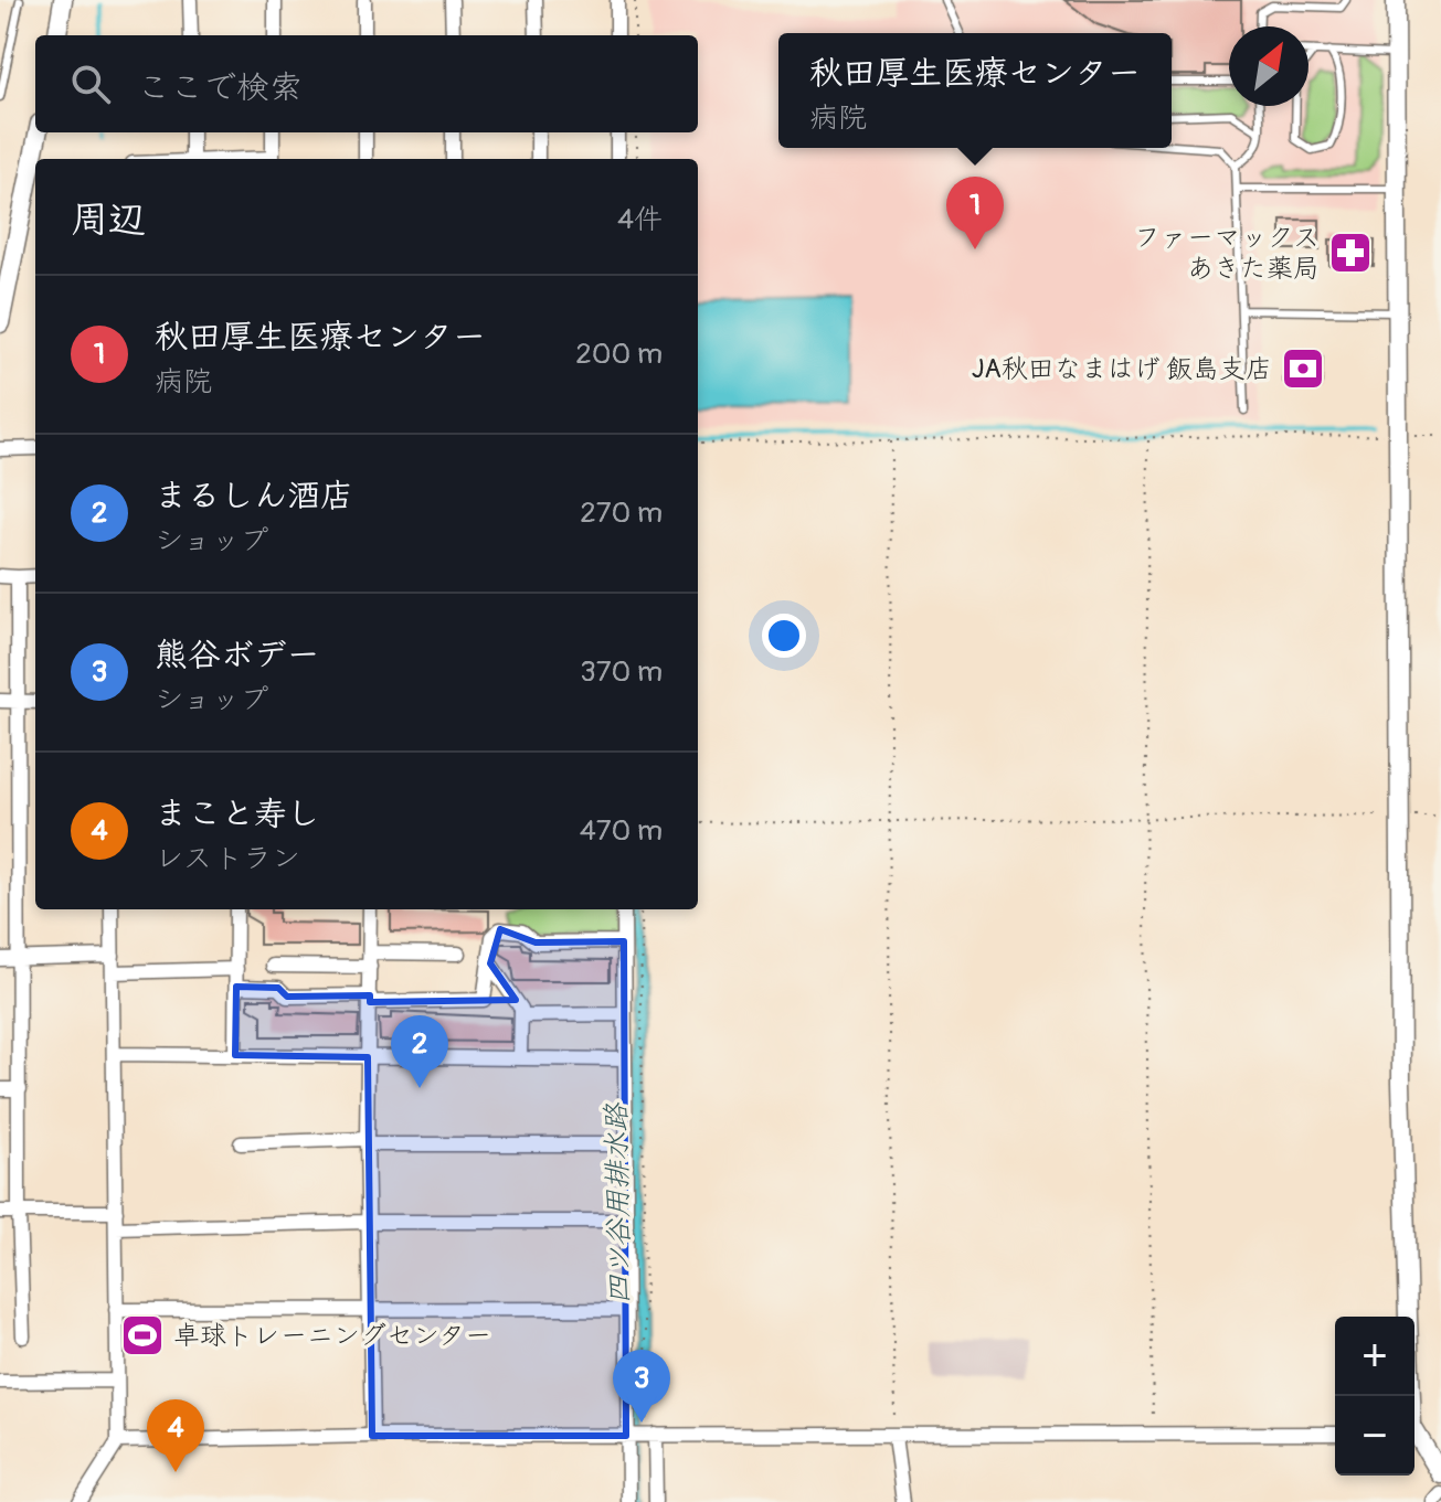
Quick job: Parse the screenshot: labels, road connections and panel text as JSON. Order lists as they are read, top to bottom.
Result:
{
  "water": ["四ツ谷用排水路"],
  "places": {
    "pharmacy": ["ファーマックス あきた薬局"],
    "bank": ["JA秋田なまはげ 飯島支店"],
    "sports": ["卓球トレーニングセンター"]
  },
  "north": "top right",
  "page": {
    "popup": ["秋田厚生医療センター", "病院"],
    "search": "ここで検索",
    "heading": ["周辺", "4件"],
    "pins": [
      "1",
      "2",
      "3",
      "4"
    ],
    "list": [
      {
        "mark": "1",
        "name": "秋田厚生医療センター",
        "note": "病院",
        "value": "200 m"
      },
      {
        "mark": "2",
        "name": "まるしん酒店",
        "note": "ショップ",
        "value": "270 m"
      },
      {
        "mark": "3",
        "name": "熊谷ボデー",
        "note": "ショップ",
        "value": "370 m"
      },
      {
        "mark": "4",
        "name": "まこと寿し",
        "note": "レストラン",
        "value": "470 m"
      }
    ],
    "map_buttons": ["+", "−"]
  }
}
